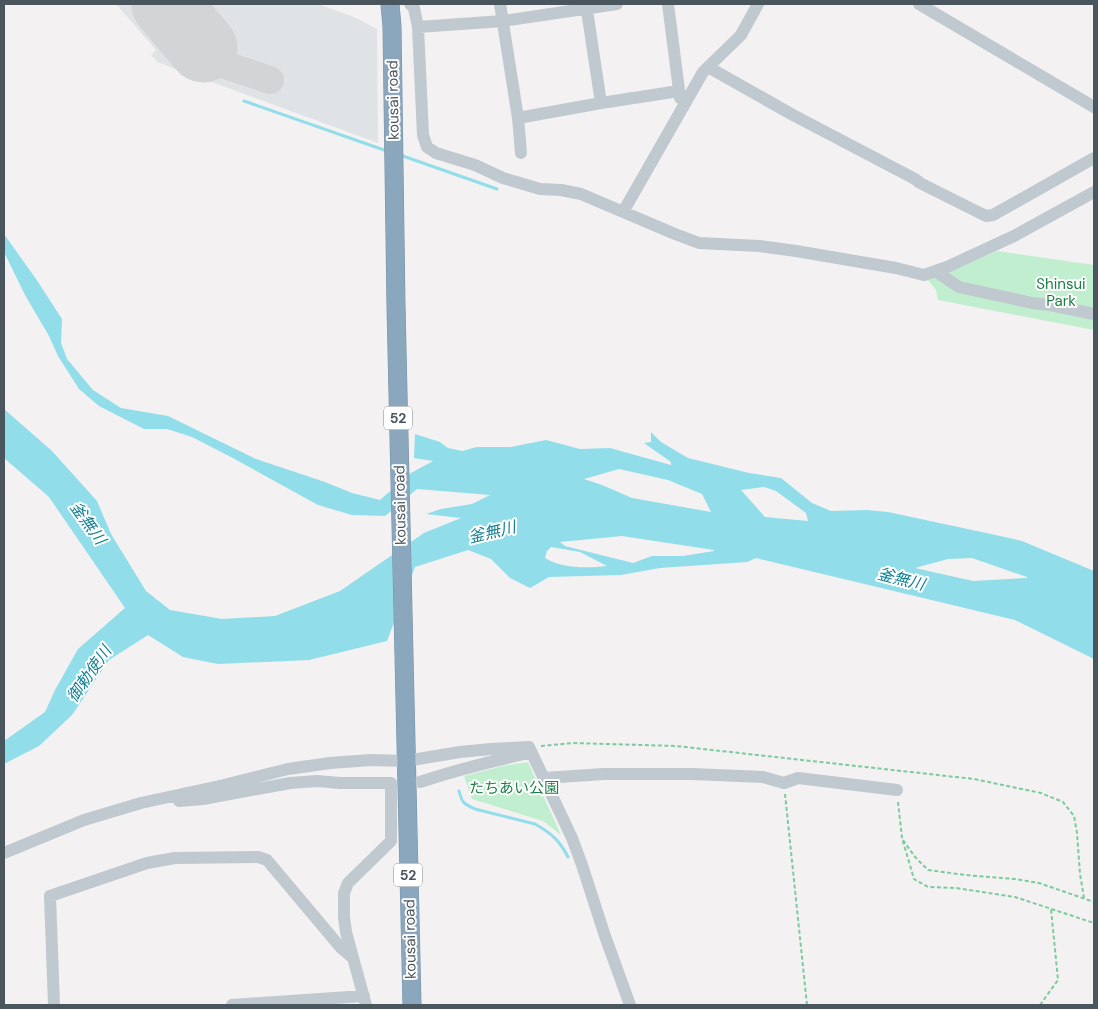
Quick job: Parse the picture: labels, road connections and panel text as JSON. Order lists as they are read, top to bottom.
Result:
{
  "streets": {
    "highway": ["kousai road", "52"]
  },
  "water": ["釜無川", "御勅使川"],
  "parks": ["Shinsui Park", "たちあい公園"]
}
